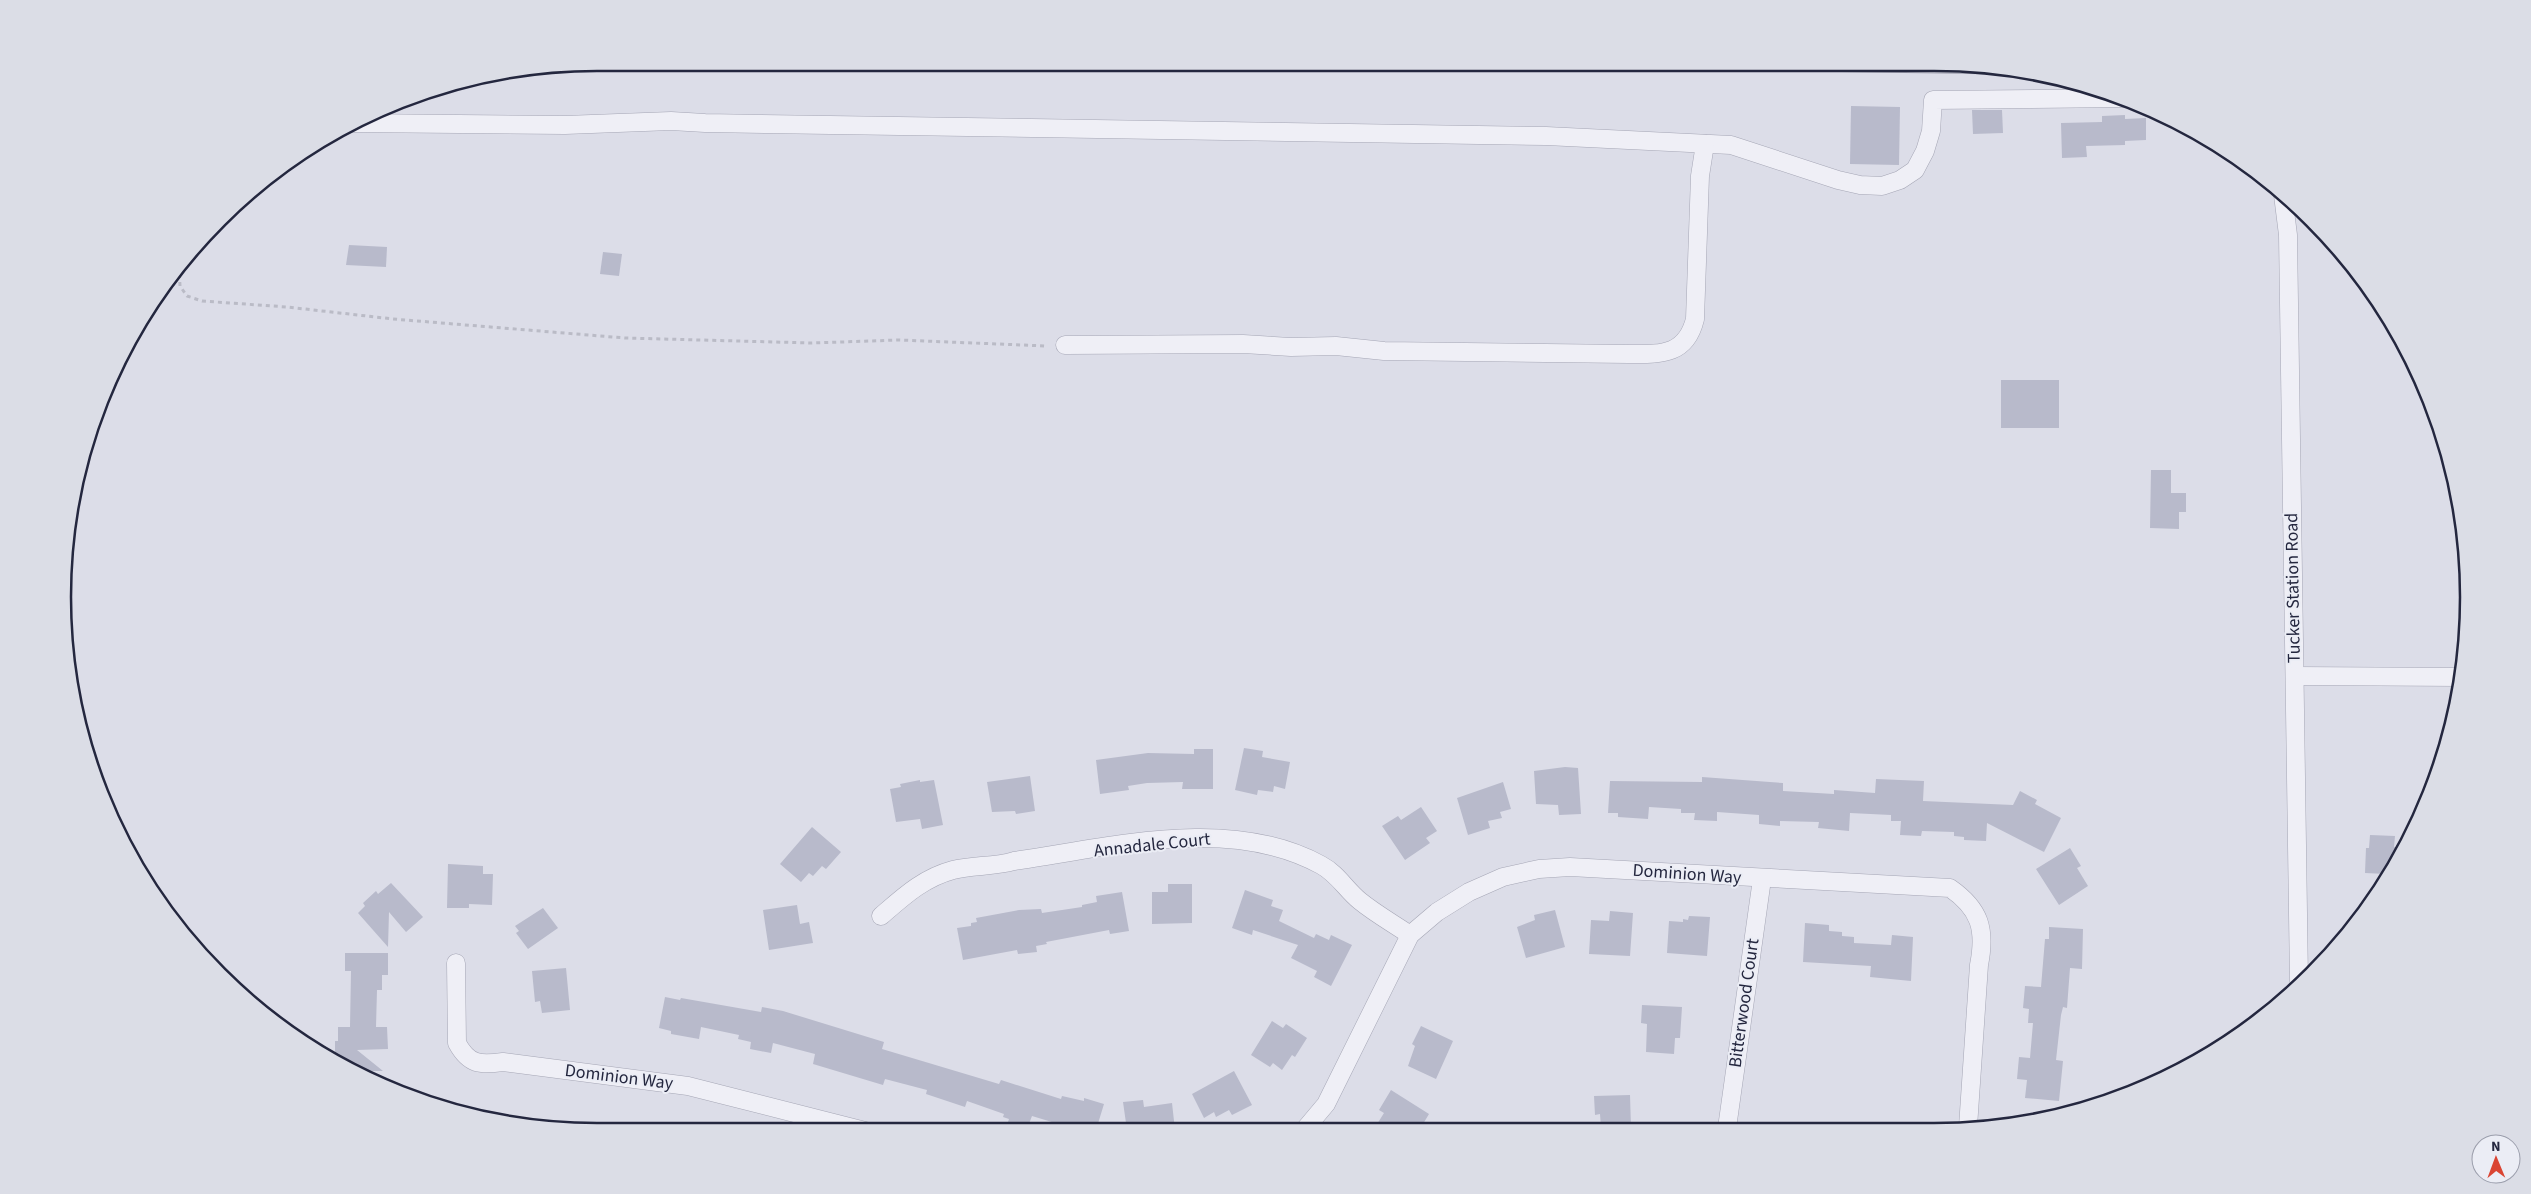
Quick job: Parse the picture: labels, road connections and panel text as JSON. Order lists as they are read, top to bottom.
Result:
{
  "streets": {
    "street": [
      "Tucker Station Road",
      "Annadale Court",
      "Dominion Way",
      "Bitterwood Court"
    ]
  },
  "crossings": [
    ["Annadale Court", "Dominion Way"],
    ["Dominion Way", "Bitterwood Court"]
  ],
  "north": "top"
}
